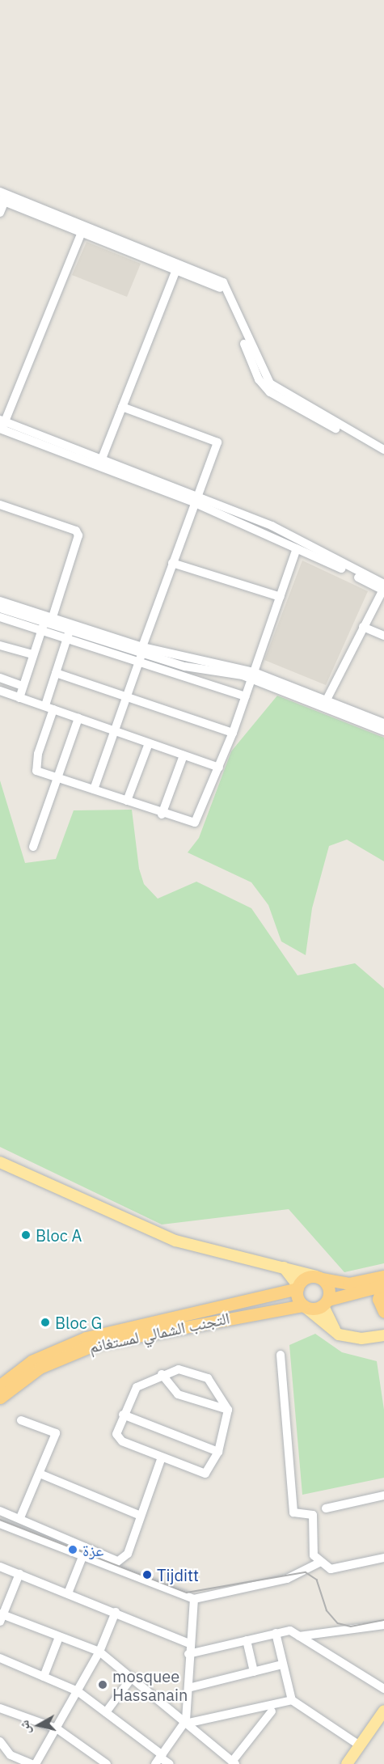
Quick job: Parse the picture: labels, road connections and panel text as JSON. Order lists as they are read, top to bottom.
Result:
{
  "streets": {
    "highway": ["التجنب الشمالي لمستغانم"]
  },
  "places": [
    "Bloc A",
    "Bloc G",
    "عزة",
    "Tijditt",
    "mosquee Hassanain"
  ],
  "north": "left"
}
